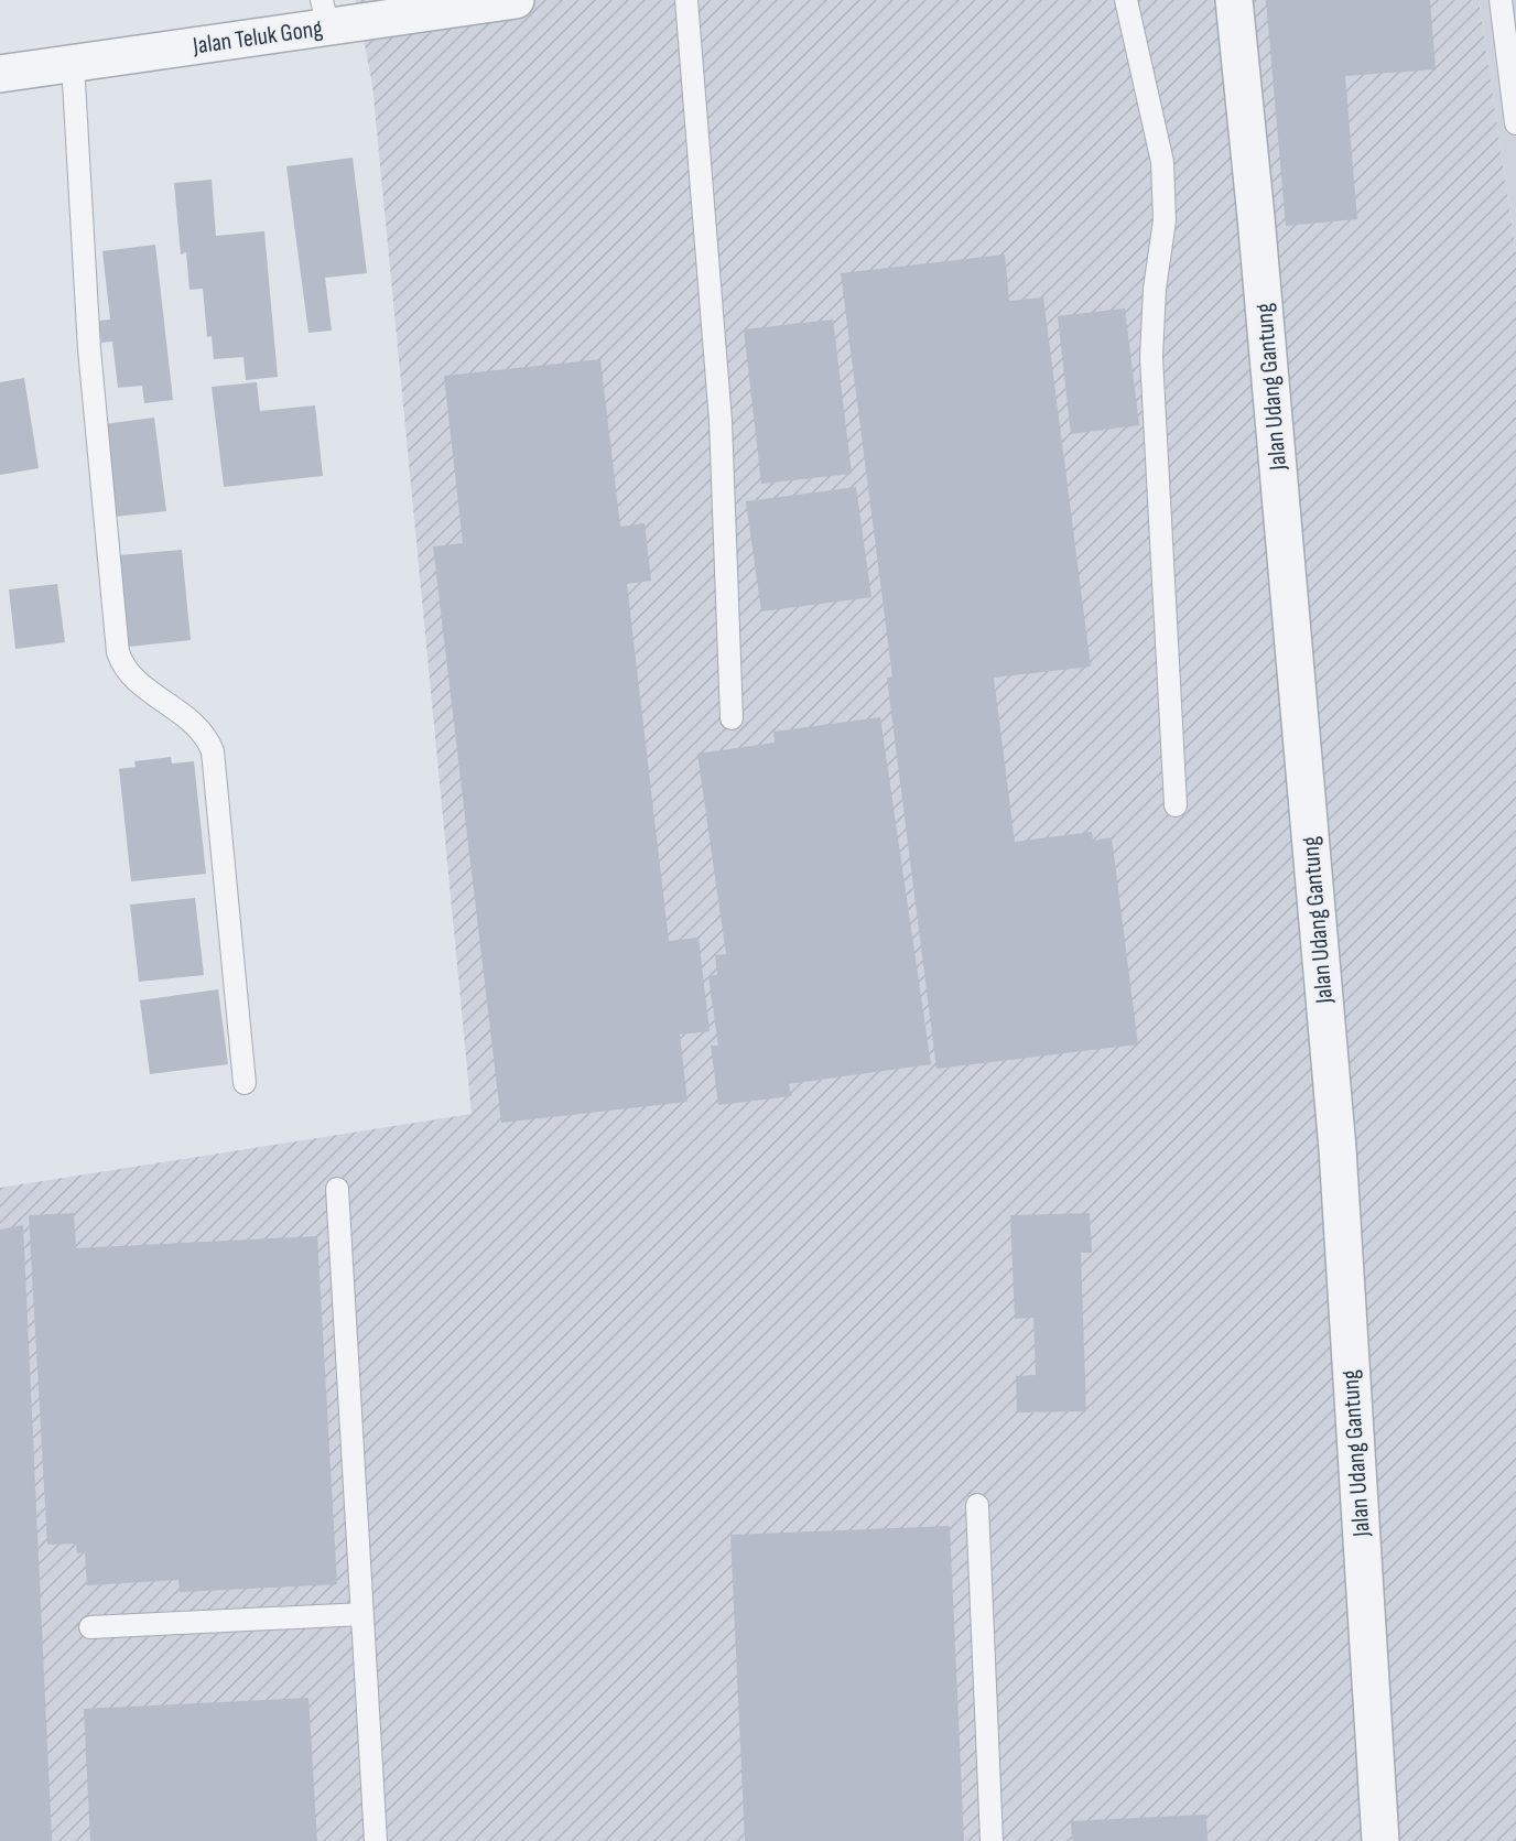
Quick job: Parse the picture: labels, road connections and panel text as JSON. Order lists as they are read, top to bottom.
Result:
{
  "streets": {
    "street": ["Jalan Teluk Gong", "Jalan Udang Gantung"]
  }
}
